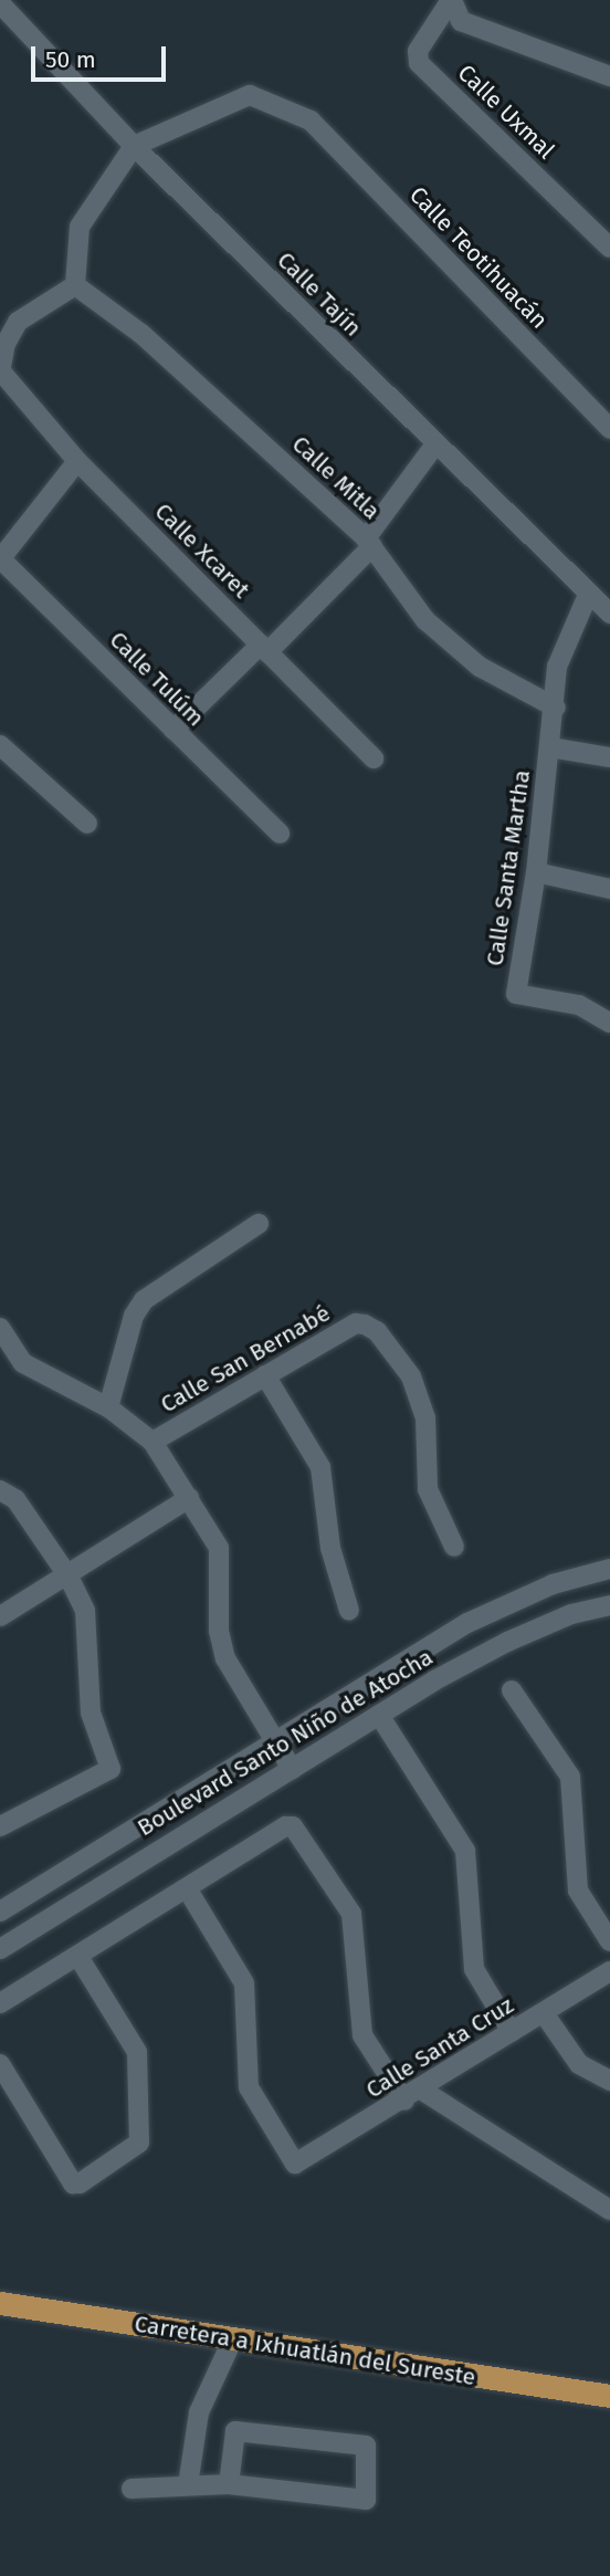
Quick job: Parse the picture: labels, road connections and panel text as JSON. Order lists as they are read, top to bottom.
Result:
{
  "streets": {
    "main road": ["Carretera a Ixhuatlán del Sureste"],
    "street": [
      "Calle Uxmal",
      "Calle Teotihuacán",
      "Calle Tajín",
      "Calle Mitla",
      "Calle Xcaret",
      "Calle Tulúm",
      "Calle Santa Martha",
      "Calle San Bernabé",
      "Boulevard Santo Niño de Atocha",
      "Calle Santa Cruz"
    ]
  },
  "crossings": [
    ["Calle Teotihuacán", "Calle Tajín"],
    ["Calle Tajín", "Calle Santa Martha"],
    ["Calle Mitla", "Calle Santa Martha"]
  ],
  "scale_bar": "50 m"
}
